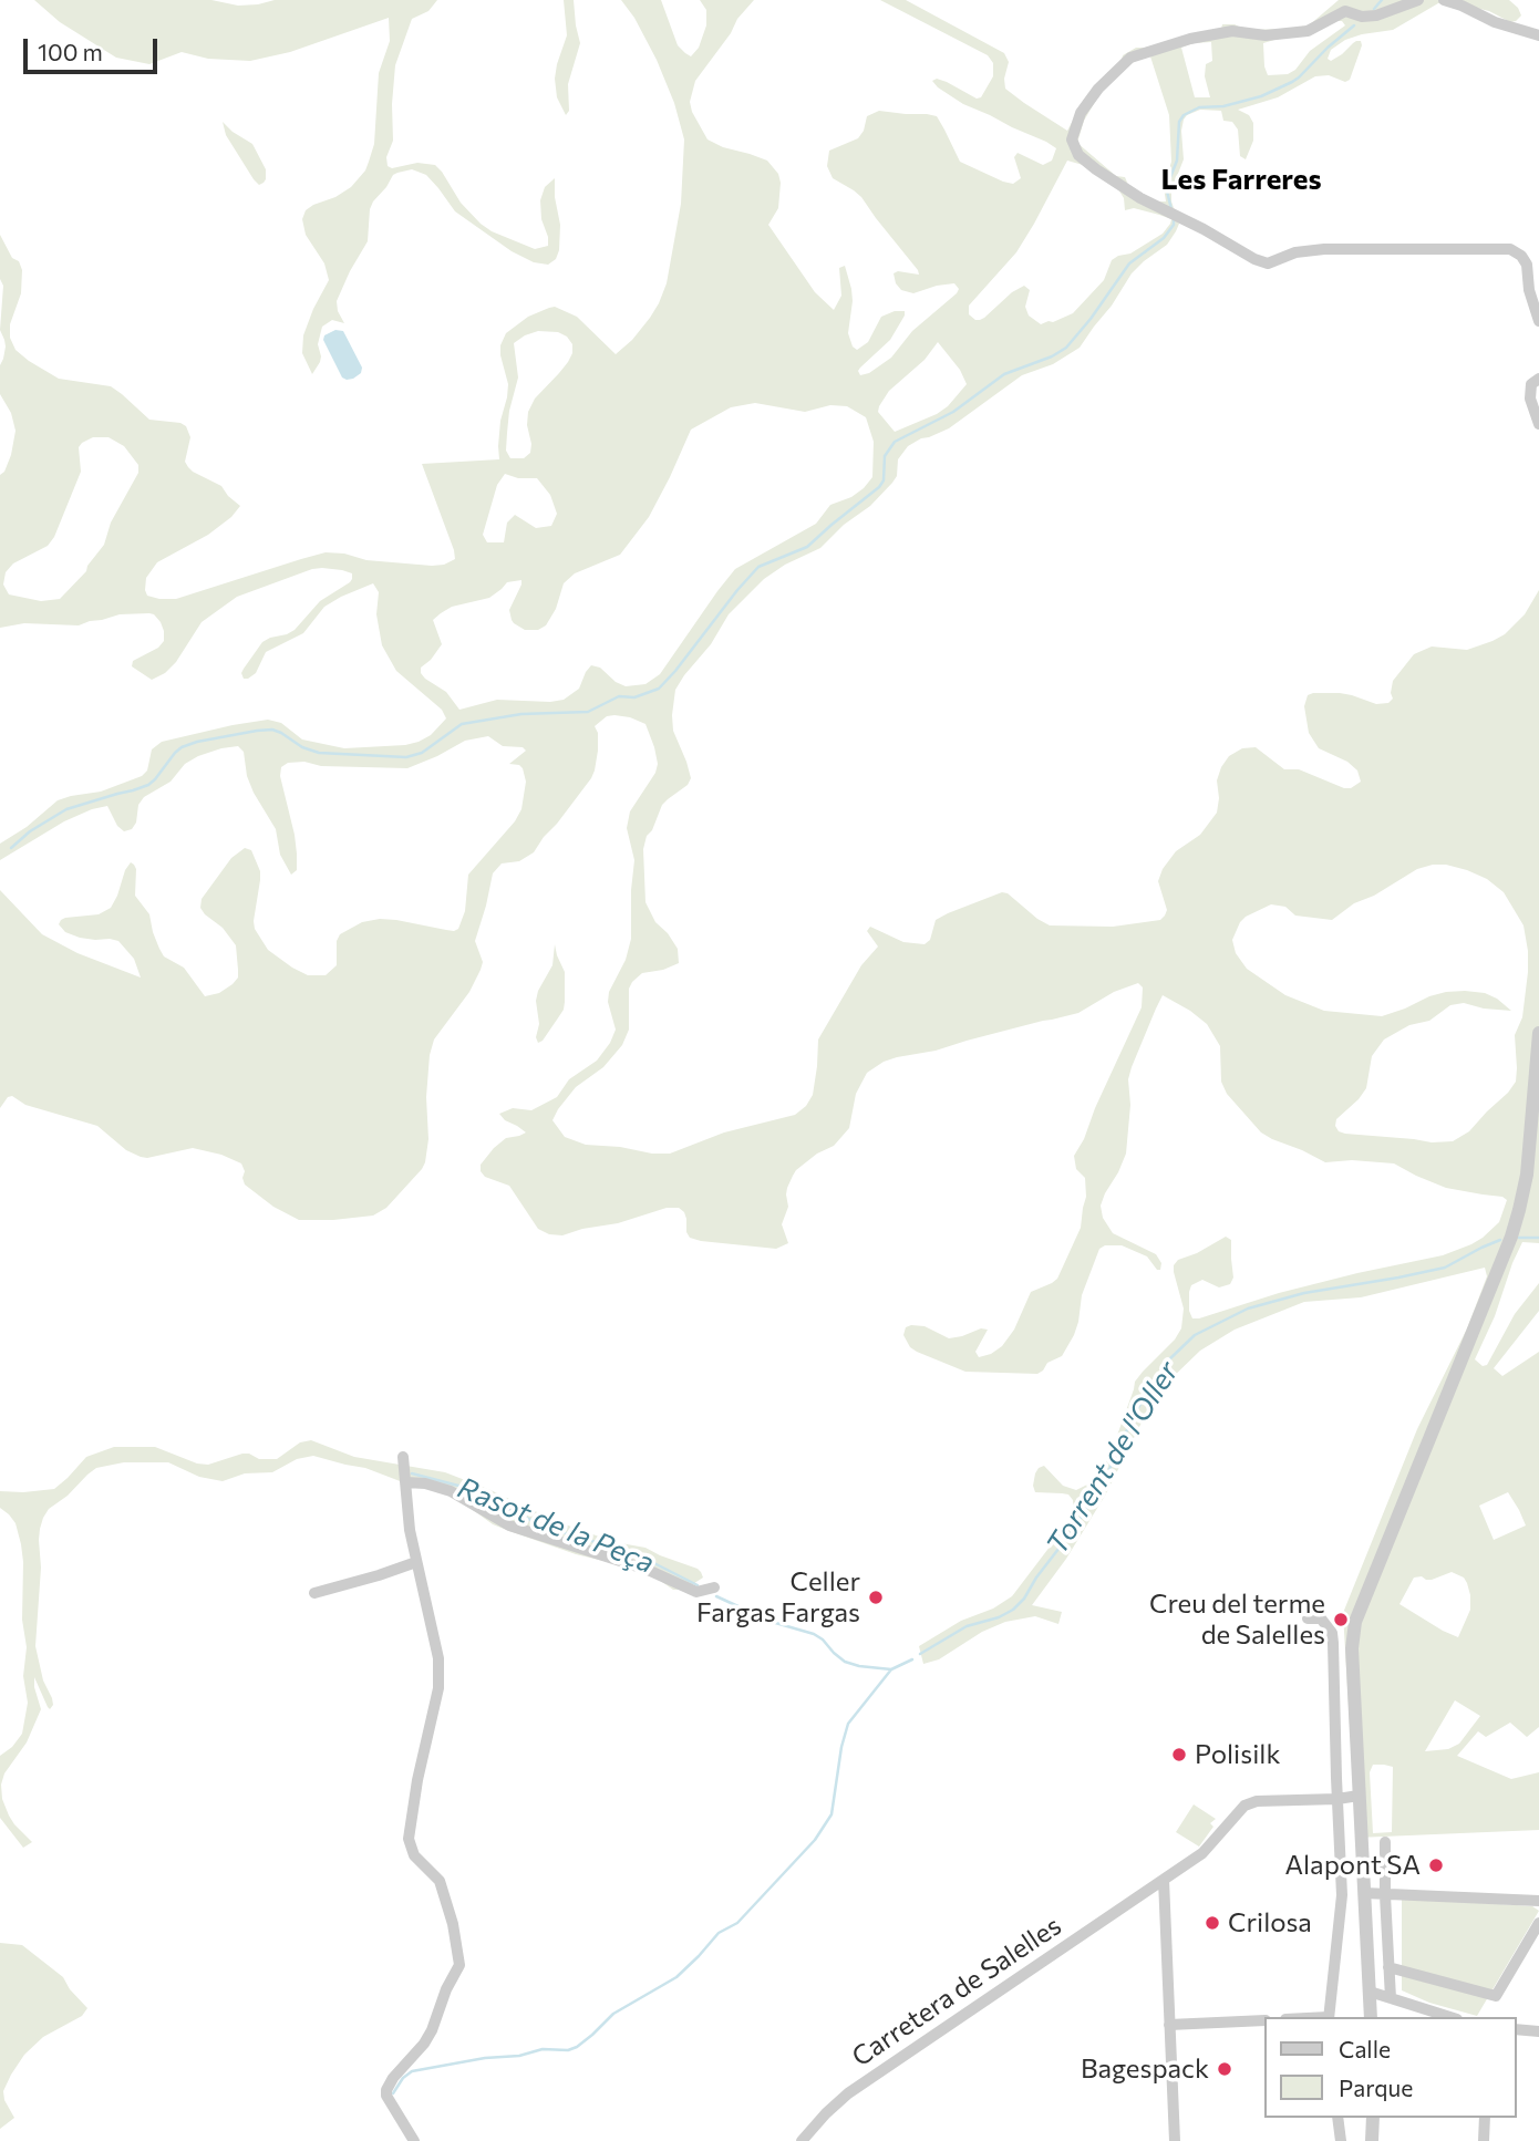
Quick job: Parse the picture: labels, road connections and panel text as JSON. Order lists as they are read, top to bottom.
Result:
{
  "streets": {
    "street": ["Carretera de Salelles"]
  },
  "districts": ["Les Farreres"],
  "water": ["Torrent de l'Oller", "Rasot de la Peça"],
  "places": [
    "Celler Fargas Fargas",
    "Creu del terme de Salelles",
    "Polisilk",
    "Alapont SA",
    "Crilosa",
    "Bagespack"
  ],
  "legend": ["Calle", "Parque"],
  "scale_bar": "100 m"
}
